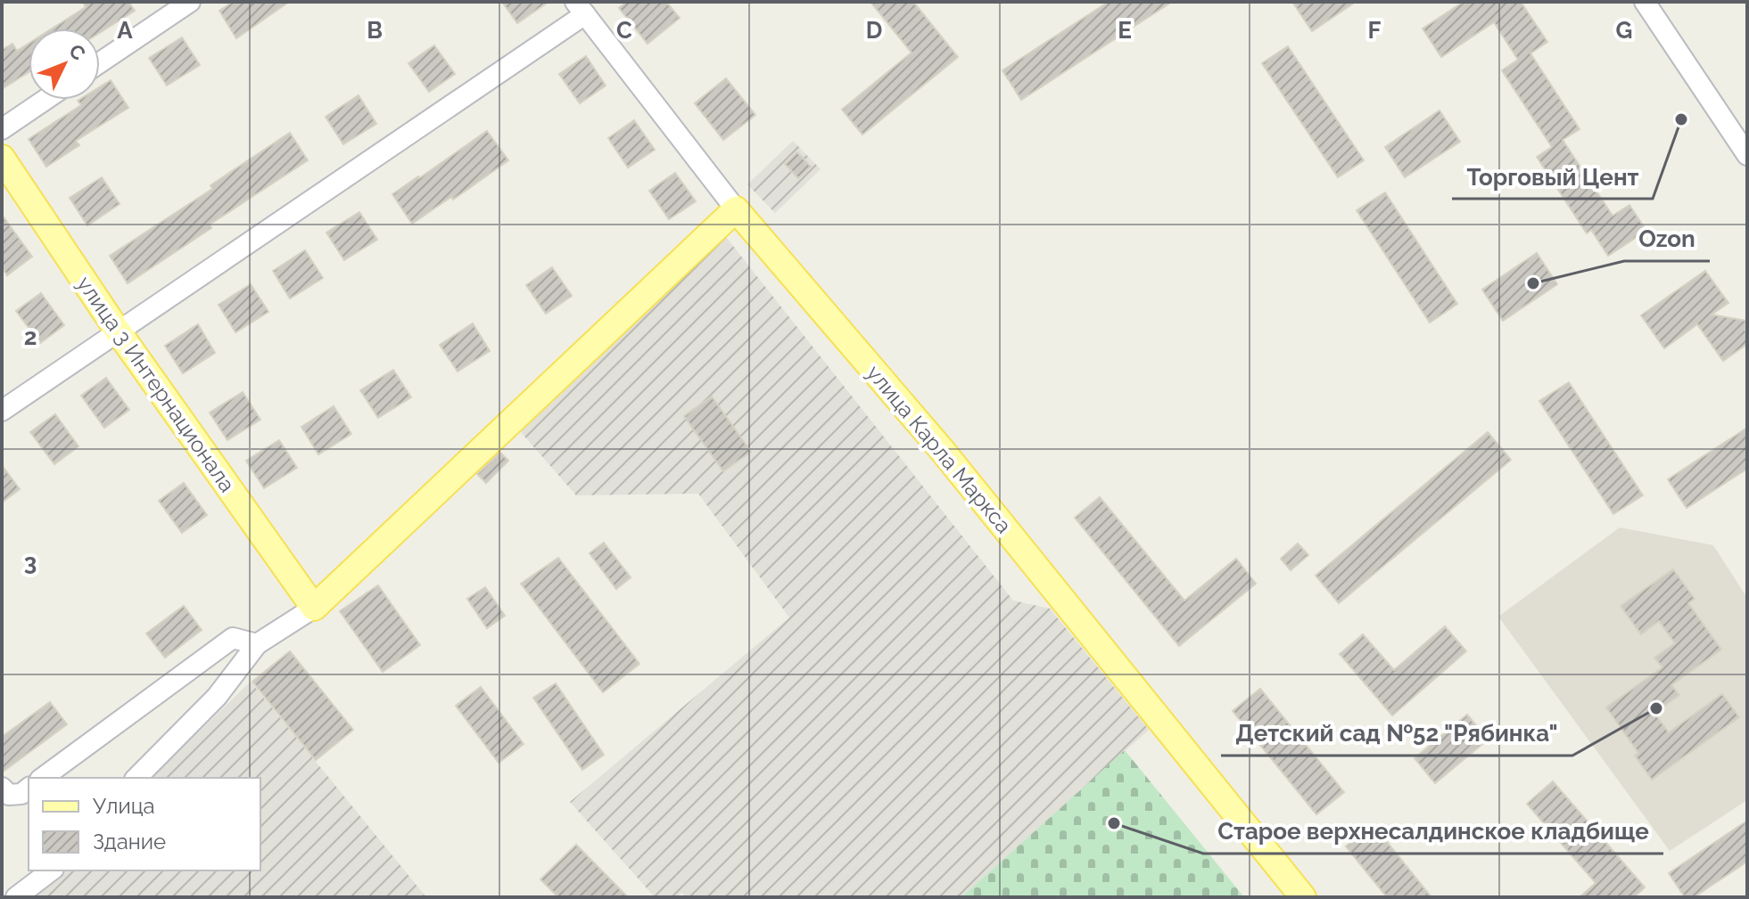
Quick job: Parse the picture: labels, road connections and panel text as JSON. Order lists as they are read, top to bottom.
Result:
{
  "streets": {
    "main road": ["улица 3 Интернационала", "улица Карла Маркса"]
  },
  "places": [
    "Торговый Цент",
    "Ozon",
    "Детский сад №52 \"Рябинка\"",
    "Старое верхнесалдинское кладбище"
  ],
  "legend": ["Улица", "Здание"],
  "north": "top right",
  "grid": {
    "columns": [
      "A",
      "B",
      "C",
      "D",
      "E",
      "F",
      "G"
    ],
    "rows": ["2", "3"]
  }
}
